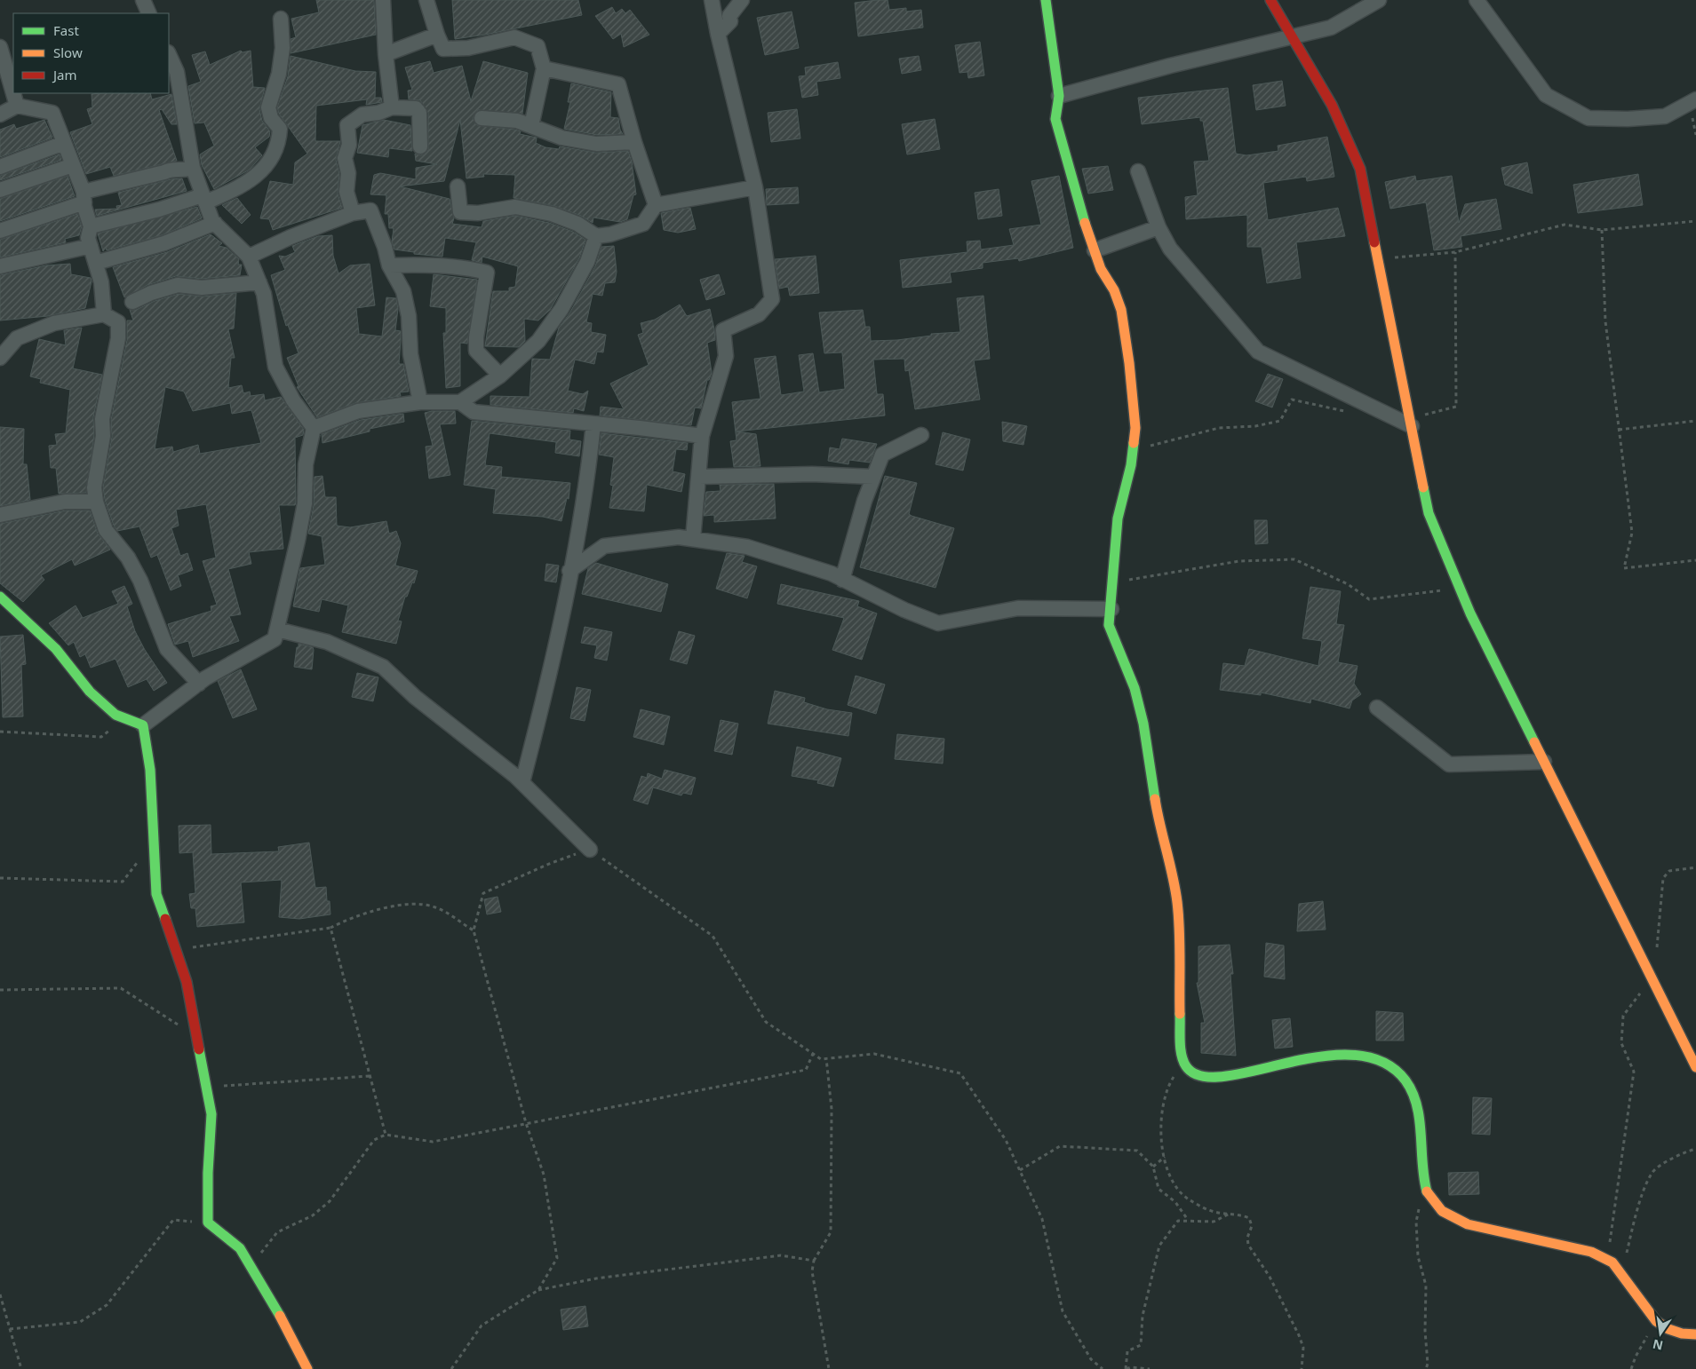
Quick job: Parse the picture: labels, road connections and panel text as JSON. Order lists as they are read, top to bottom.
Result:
{
  "legend": ["Fast", "Slow", "Jam"],
  "north": "bottom"
}
